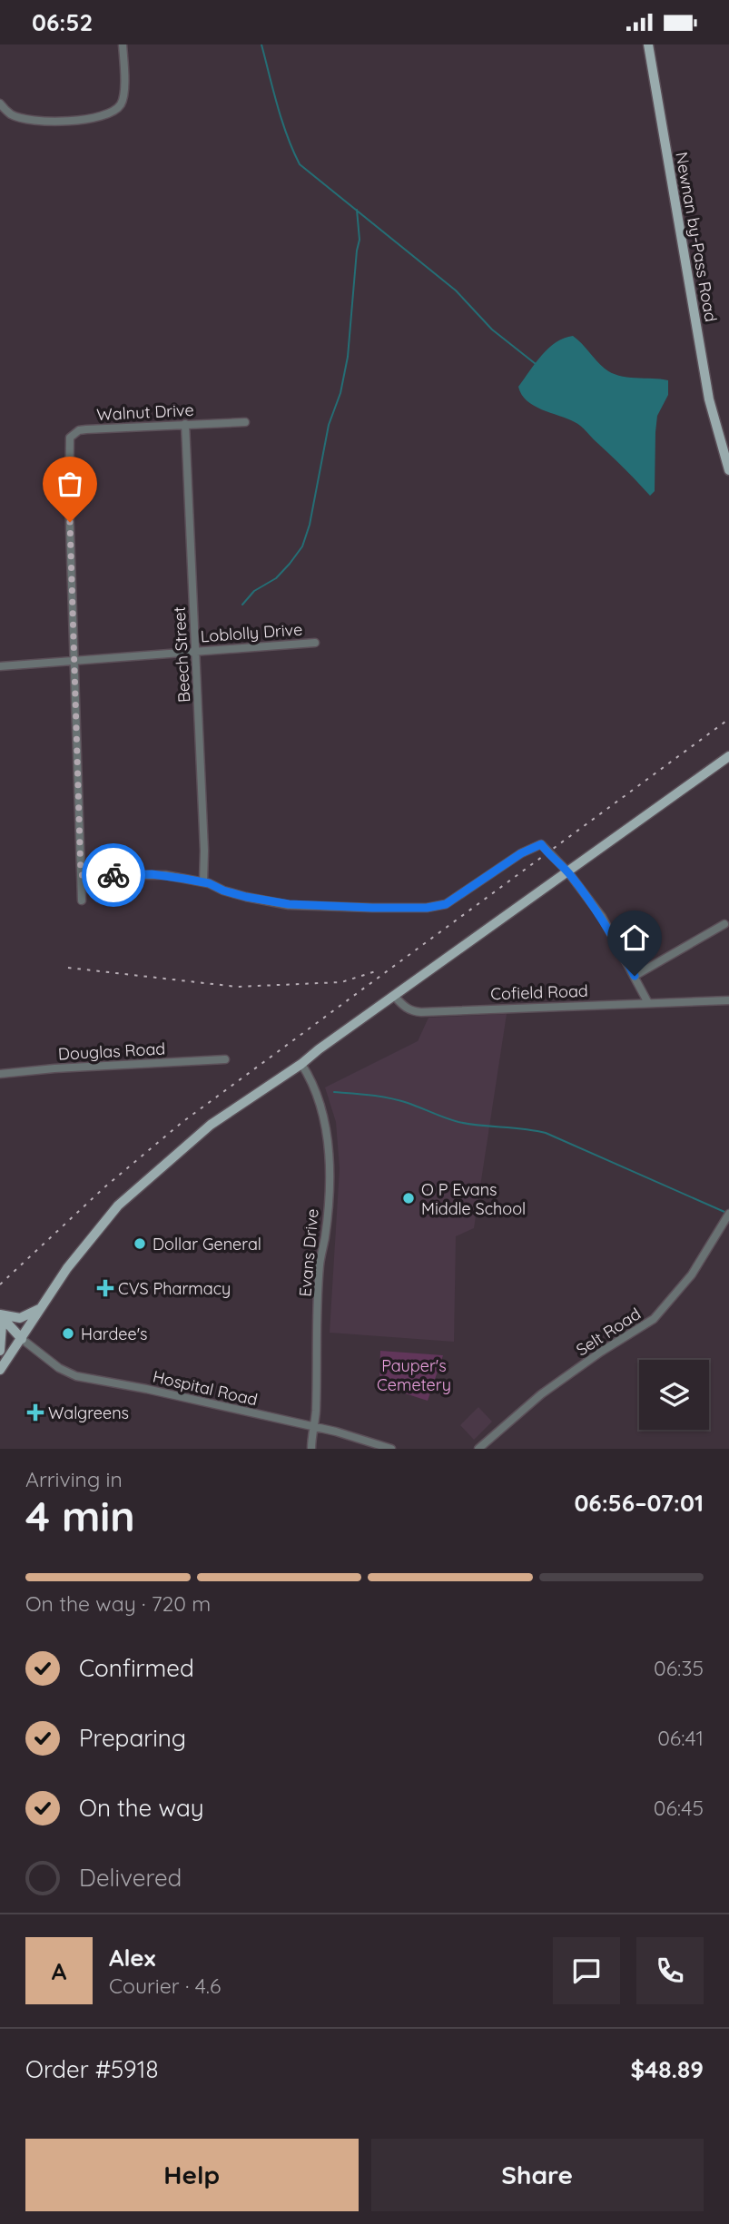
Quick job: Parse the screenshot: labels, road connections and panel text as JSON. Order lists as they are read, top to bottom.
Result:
{
  "streets": {
    "main road": ["Newnan by-Pass Road"],
    "street": [
      "Walnut Drive",
      "Loblolly Drive",
      "Beech Street",
      "Cofield Road",
      "Douglas Road",
      "Evans Drive",
      "Selt Road",
      "Hospital Road"
    ]
  },
  "crossings": [
    ["Walnut Drive", "Loblolly Drive"],
    ["Walnut Drive", "Beech Street"],
    ["Loblolly Drive", "Beech Street"],
    ["Evans Drive", "Hospital Road"]
  ],
  "parks": ["Pauper's Cemetery"],
  "places": {
    "other": ["O P Evans Middle School", "Dollar General", "Hardee's"],
    "health": ["CVS Pharmacy", "Walgreens"]
  },
  "page": {
    "status": "06:52",
    "heading": ["4 min", "Arriving in", "06:56–07:01"],
    "panel": [
      "Alex",
      "Courier · 4.6",
      "Order #5918",
      "$48.89"
    ],
    "bar": "On the way · 720 m",
    "list": [
      ["Confirmed", "06:35"],
      ["Preparing", "06:41"],
      ["On the way", "06:45"],
      "Delivered"
    ],
    "round": "A",
    "buttons": ["Help", "Share"]
  }
}
